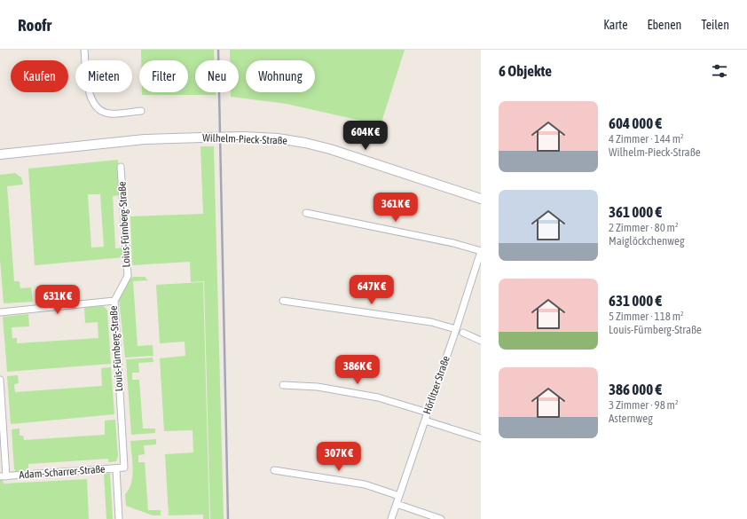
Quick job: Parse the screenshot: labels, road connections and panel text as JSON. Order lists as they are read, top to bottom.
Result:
{
  "streets": {
    "main road": ["Wilhelm-Pieck-Straße"],
    "street": [
      "Loius-Fürnberg-Straße",
      "Louis-Fürnberg-Straße",
      "Hörlitzer Straße",
      "Adam-Scharrer-Straße"
    ]
  },
  "crossings": [
    ["Loius-Fürnberg-Straße", "Louis-Fürnberg-Straße"],
    ["Louis-Fürnberg-Straße", "Adam-Scharrer-Straße"]
  ],
  "page": {
    "header": "Roofr",
    "nav": ["Karte", "Ebenen", "Teilen"],
    "heading": "6 Objekte",
    "chip": [
      "Kaufen",
      "Mieten",
      "Filter",
      "Neu",
      "Wohnung"
    ],
    "list": [
      {
        "name": "604 000 €",
        "note": "4 Zimmer · 144 m² · Wilhelm-Pieck-Straße"
      },
      {
        "name": "361 000 €",
        "note": "2 Zimmer · 80 m² · Maiglöckchenweg"
      },
      {
        "name": "631 000 €",
        "note": "5 Zimmer · 118 m² · Louis-Fürnberg-Straße"
      },
      {
        "name": "386 000 €",
        "note": "3 Zimmer · 98 m² · Asternweg"
      }
    ],
    "price": [
      "604K €",
      "361K €",
      "647K €",
      "631K €",
      "386K €",
      "307K €"
    ]
  }
}
